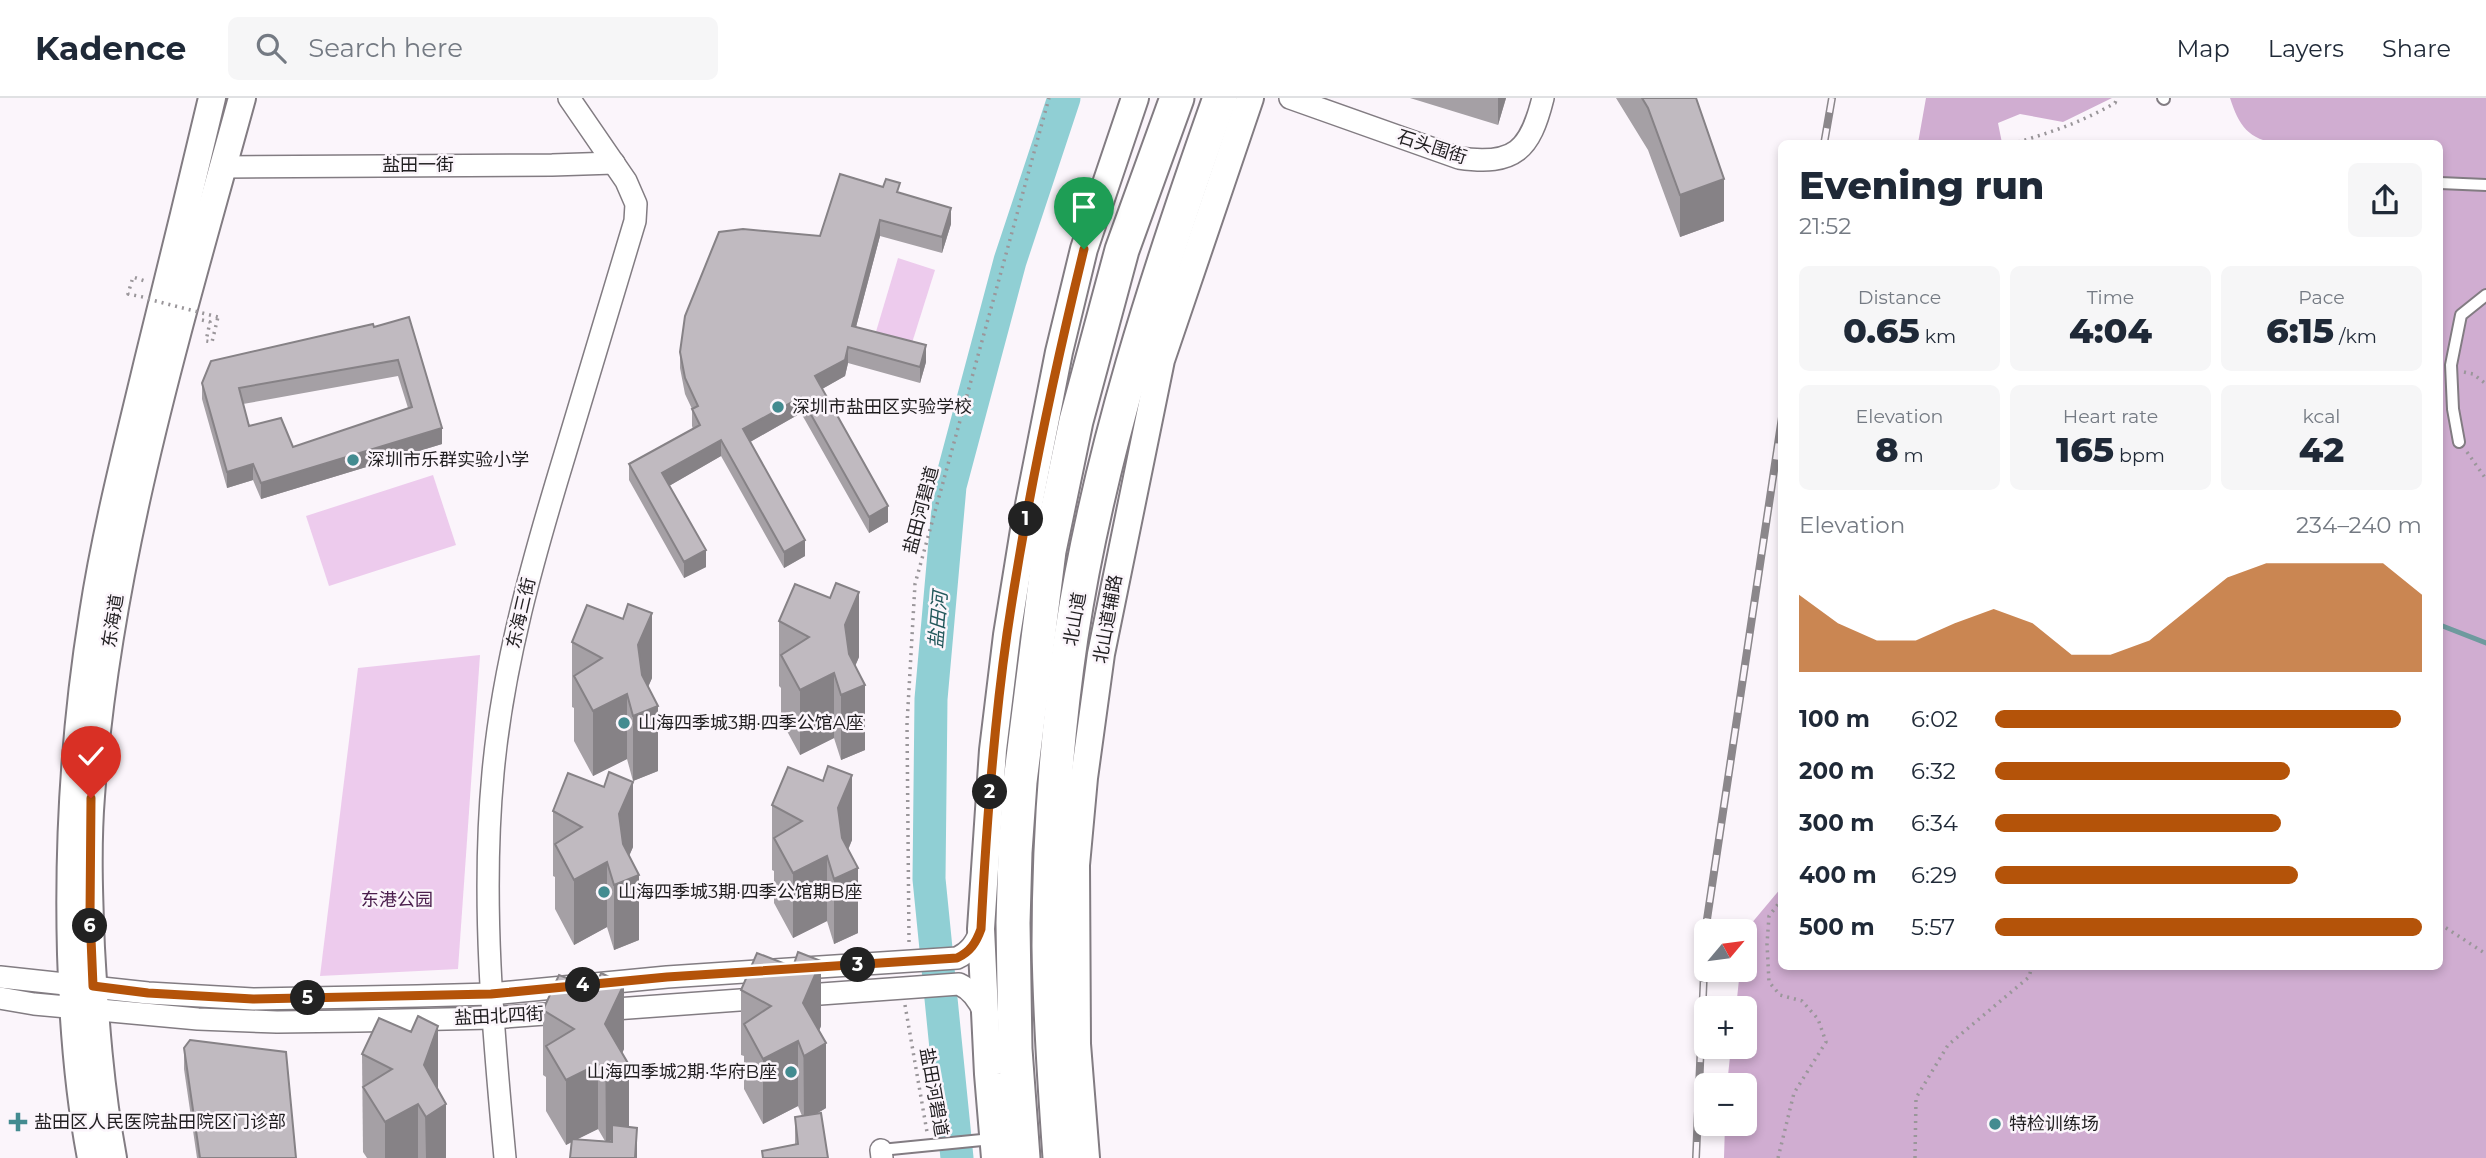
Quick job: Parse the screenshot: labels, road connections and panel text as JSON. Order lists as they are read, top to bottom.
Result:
{
  "streets": {
    "main road": ["北山道"],
    "street": [
      "石头围街",
      "盐田一街",
      "东海三街",
      "北山道辅路",
      "东海道",
      "盐田北四街"
    ],
    "path": ["盐田河碧道"]
  },
  "crossings": [
    ["盐田一街", "东海三街"],
    ["盐田一街", "东海道"],
    ["盐田河碧道", "盐田北四街"],
    ["东海三街", "盐田北四街"],
    ["北山道", "北山道辅路"],
    ["东海道", "盐田北四街"]
  ],
  "water": ["盐田河"],
  "parks": ["东港公园"],
  "places": {
    "other": [
      "深圳市盐田区实验学校",
      "深圳市乐群实验小学",
      "山海四季城3期·四季公馆A座",
      "山海四季城3期·四季公馆期B座",
      "山海四季城2期·华府B座",
      "特检训练场"
    ],
    "health": ["盐田区人民医院盐田院区门诊部"]
  },
  "north": "top right",
  "page": {
    "header": "Kadence",
    "search": "Search here",
    "nav": ["Map", "Layers", "Share"],
    "heading": ["Evening run", "21:52"],
    "stats": [
      ["Distance", "0.65 km"],
      ["Time", "4:04"],
      ["Pace", "6:15 /km"],
      ["Elevation", "8 m"],
      ["Heart rate", "165 bpm"],
      ["kcal", "42"]
    ],
    "chart": ["Elevation", "234–240 m"],
    "pins": [
      "1",
      "2",
      "6",
      "3",
      "4",
      "5"
    ],
    "list": [
      {
        "name": "100 m",
        "note": "6:02"
      },
      {
        "name": "200 m",
        "note": "6:32"
      },
      {
        "name": "300 m",
        "note": "6:34"
      },
      {
        "name": "400 m",
        "note": "6:29"
      },
      {
        "name": "500 m",
        "note": "5:57"
      }
    ],
    "map_buttons": ["+", "−"]
  }
}
